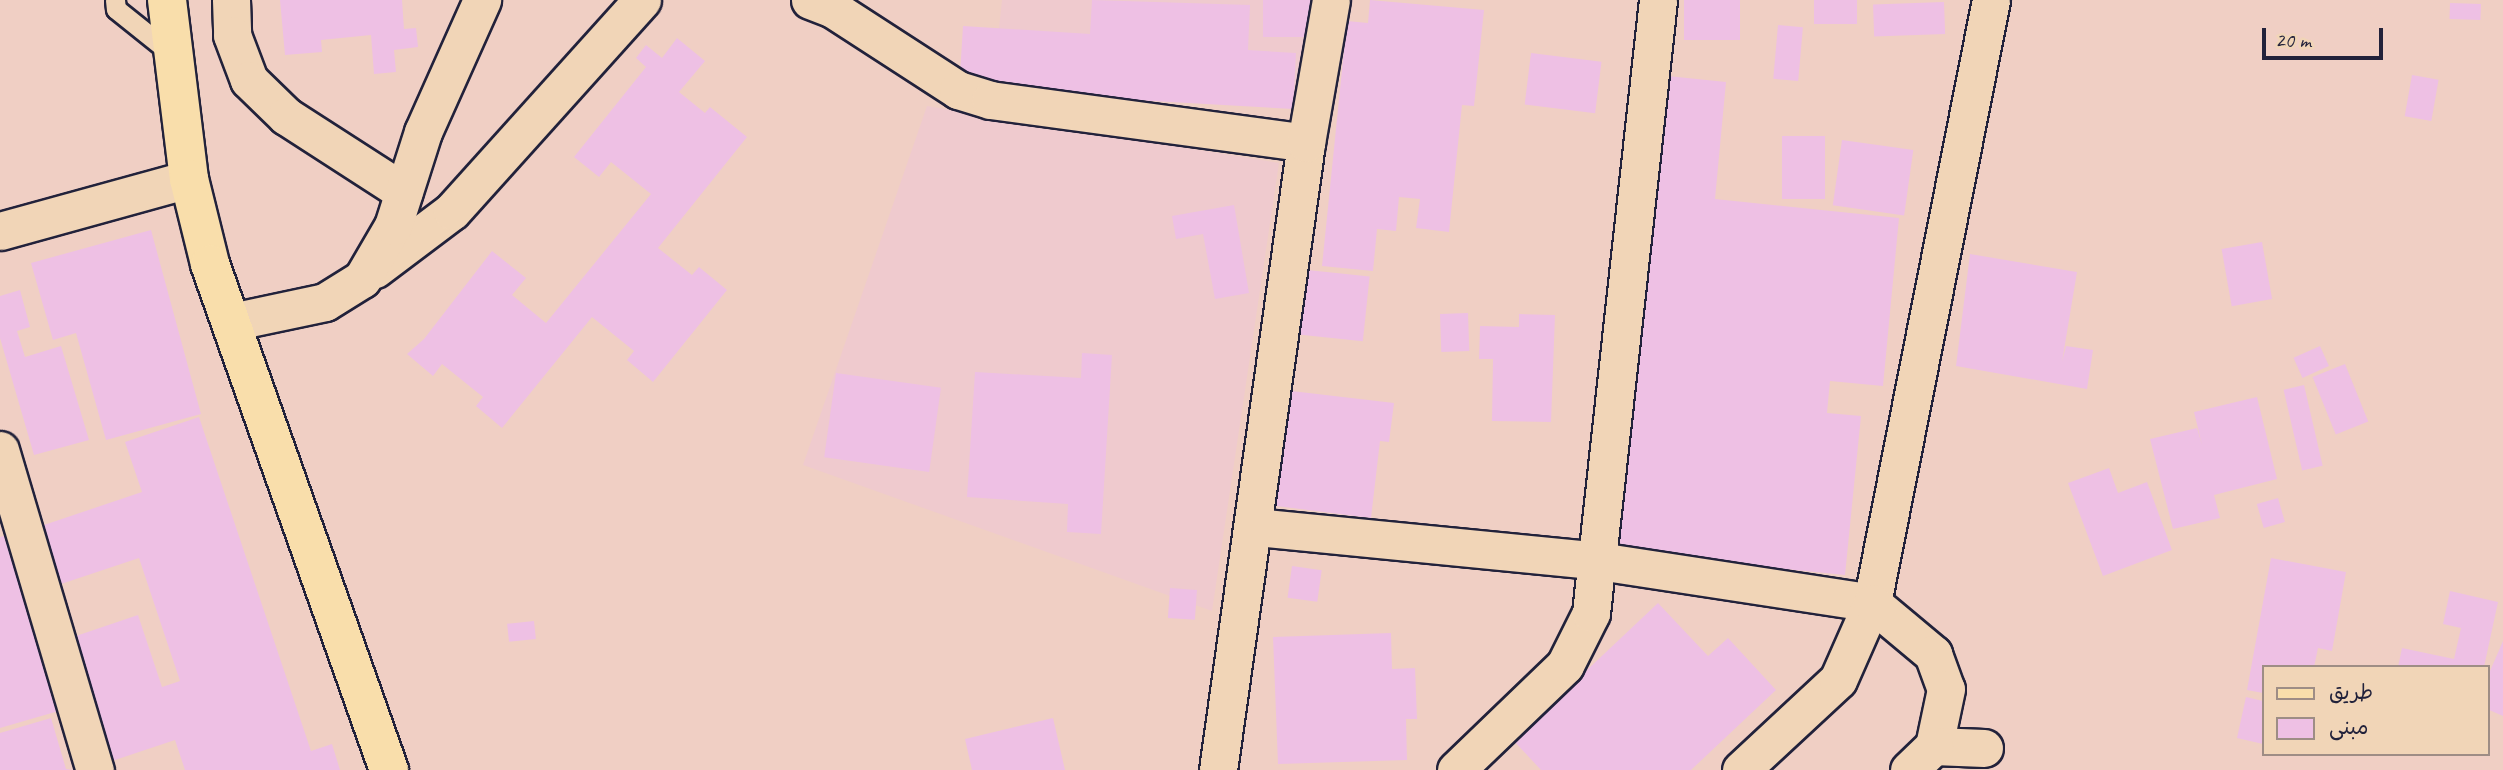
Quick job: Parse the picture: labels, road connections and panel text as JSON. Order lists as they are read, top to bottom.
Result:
{
  "legend": ["طريق", "مبنى"],
  "scale_bar": "20 m"
}
